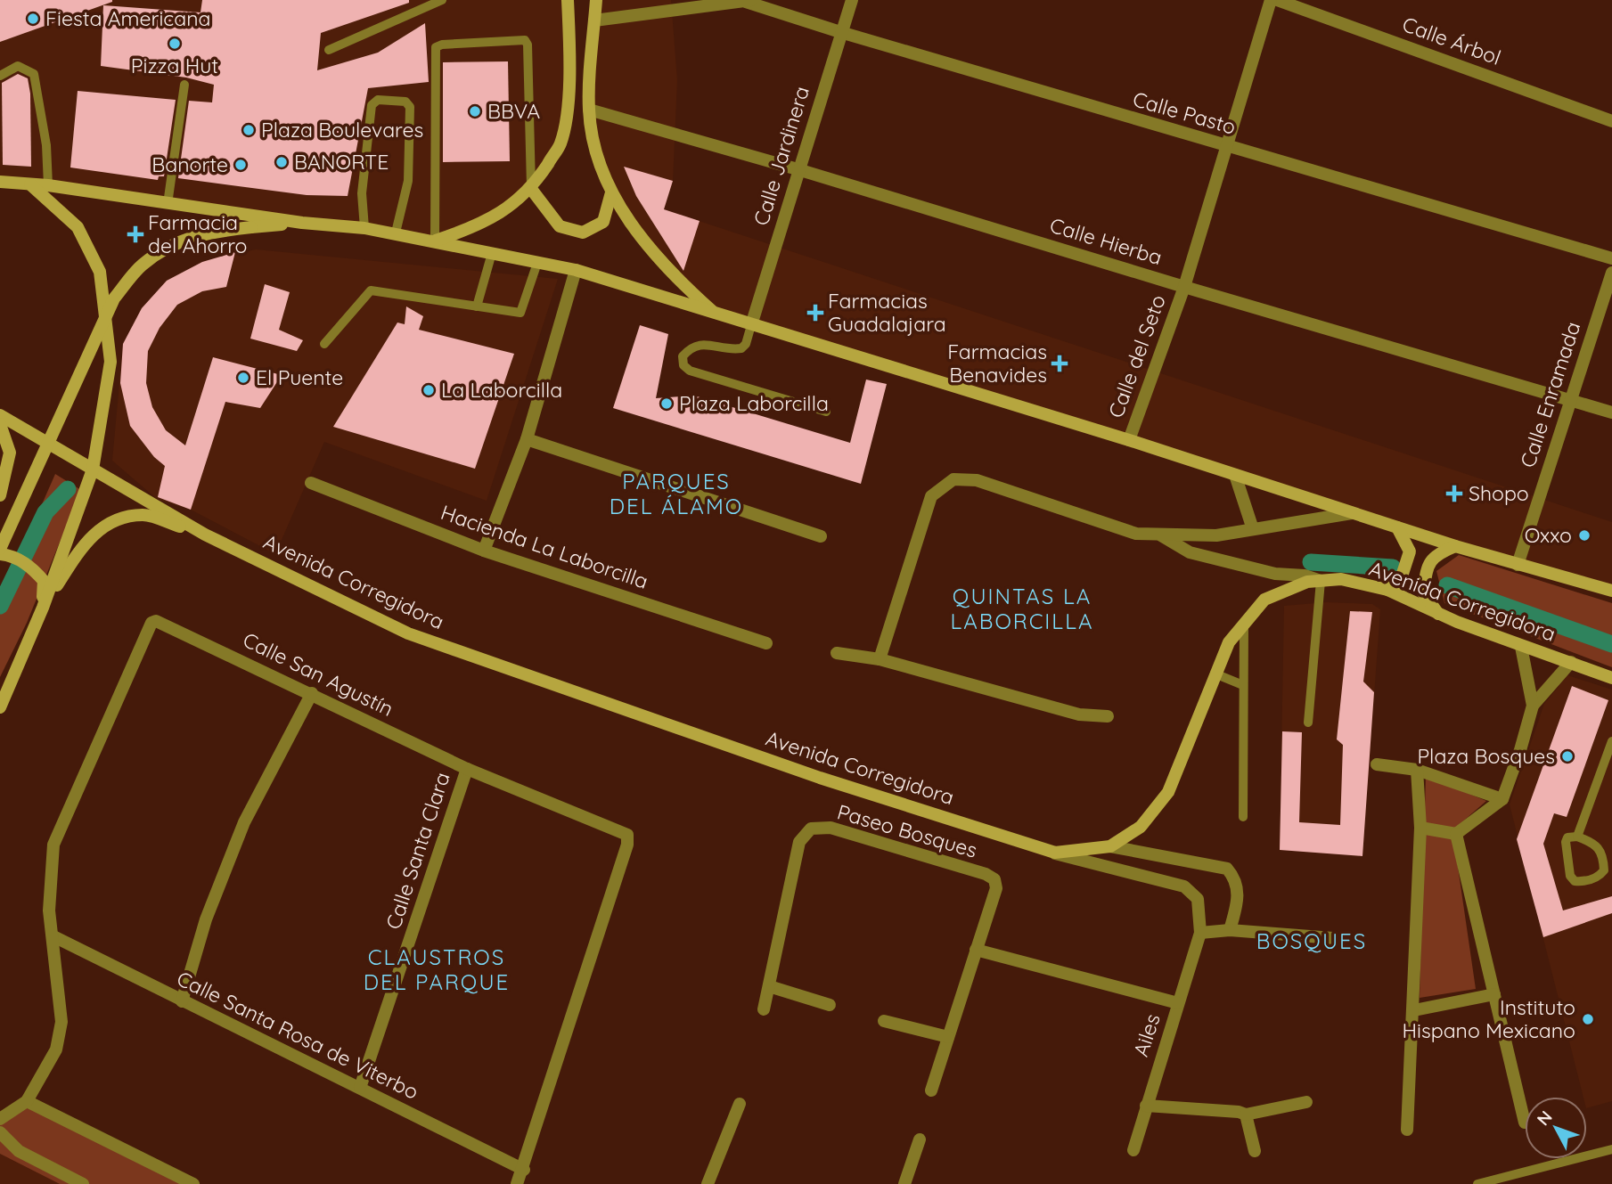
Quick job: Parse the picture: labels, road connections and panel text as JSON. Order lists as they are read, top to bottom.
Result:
{
  "streets": {
    "main road": ["Avenida Corregidora"],
    "street": [
      "Calle Árbol",
      "Calle Pasto",
      "Calle Jardinera",
      "Calle Hierba",
      "Calle del Seto",
      "Calle Enramada",
      "Hacienda La Laborcilla",
      "Calle San Agustín",
      "Paseo Bosques",
      "Calle Santa Clara",
      "Calle Santa Rosa de Viterbo",
      "Ailes"
    ]
  },
  "crossings": [
    ["Calle Pasto", "Calle Jardinera"],
    ["Calle Pasto", "Calle del Seto"],
    ["Calle Jardinera", "Calle Hierba"],
    ["Calle Hierba", "Calle del Seto"],
    ["Calle Hierba", "Calle Enramada"],
    ["Avenida Corregidora", "Ailes"],
    ["Calle San Agustín", "Calle Santa Clara"],
    ["Calle San Agustín", "Calle Santa Rosa de Viterbo"],
    ["Calle Santa Clara", "Calle Santa Rosa de Viterbo"]
  ],
  "districts": [
    "PARQUES DEL ÁLAMO",
    "QUINTAS LA LABORCILLA",
    "BOSQUES",
    "CLAUSTROS DEL PARQUE"
  ],
  "places": {
    "other": [
      "Fiesta Americana",
      "Pizza Hut",
      "BBVA",
      "Plaza Boulevares",
      "BANORTE",
      "Banorte",
      "El Puente",
      "La Laborcilla",
      "Plaza Laborcilla",
      "Oxxo",
      "Plaza Bosques",
      "Instituto Hispano Mexicano"
    ],
    "health": [
      "Farmacia del Ahorro",
      "Farmacias Guadalajara",
      "Farmacias Benavides",
      "Shopo"
    ]
  },
  "north": "top left"
}
